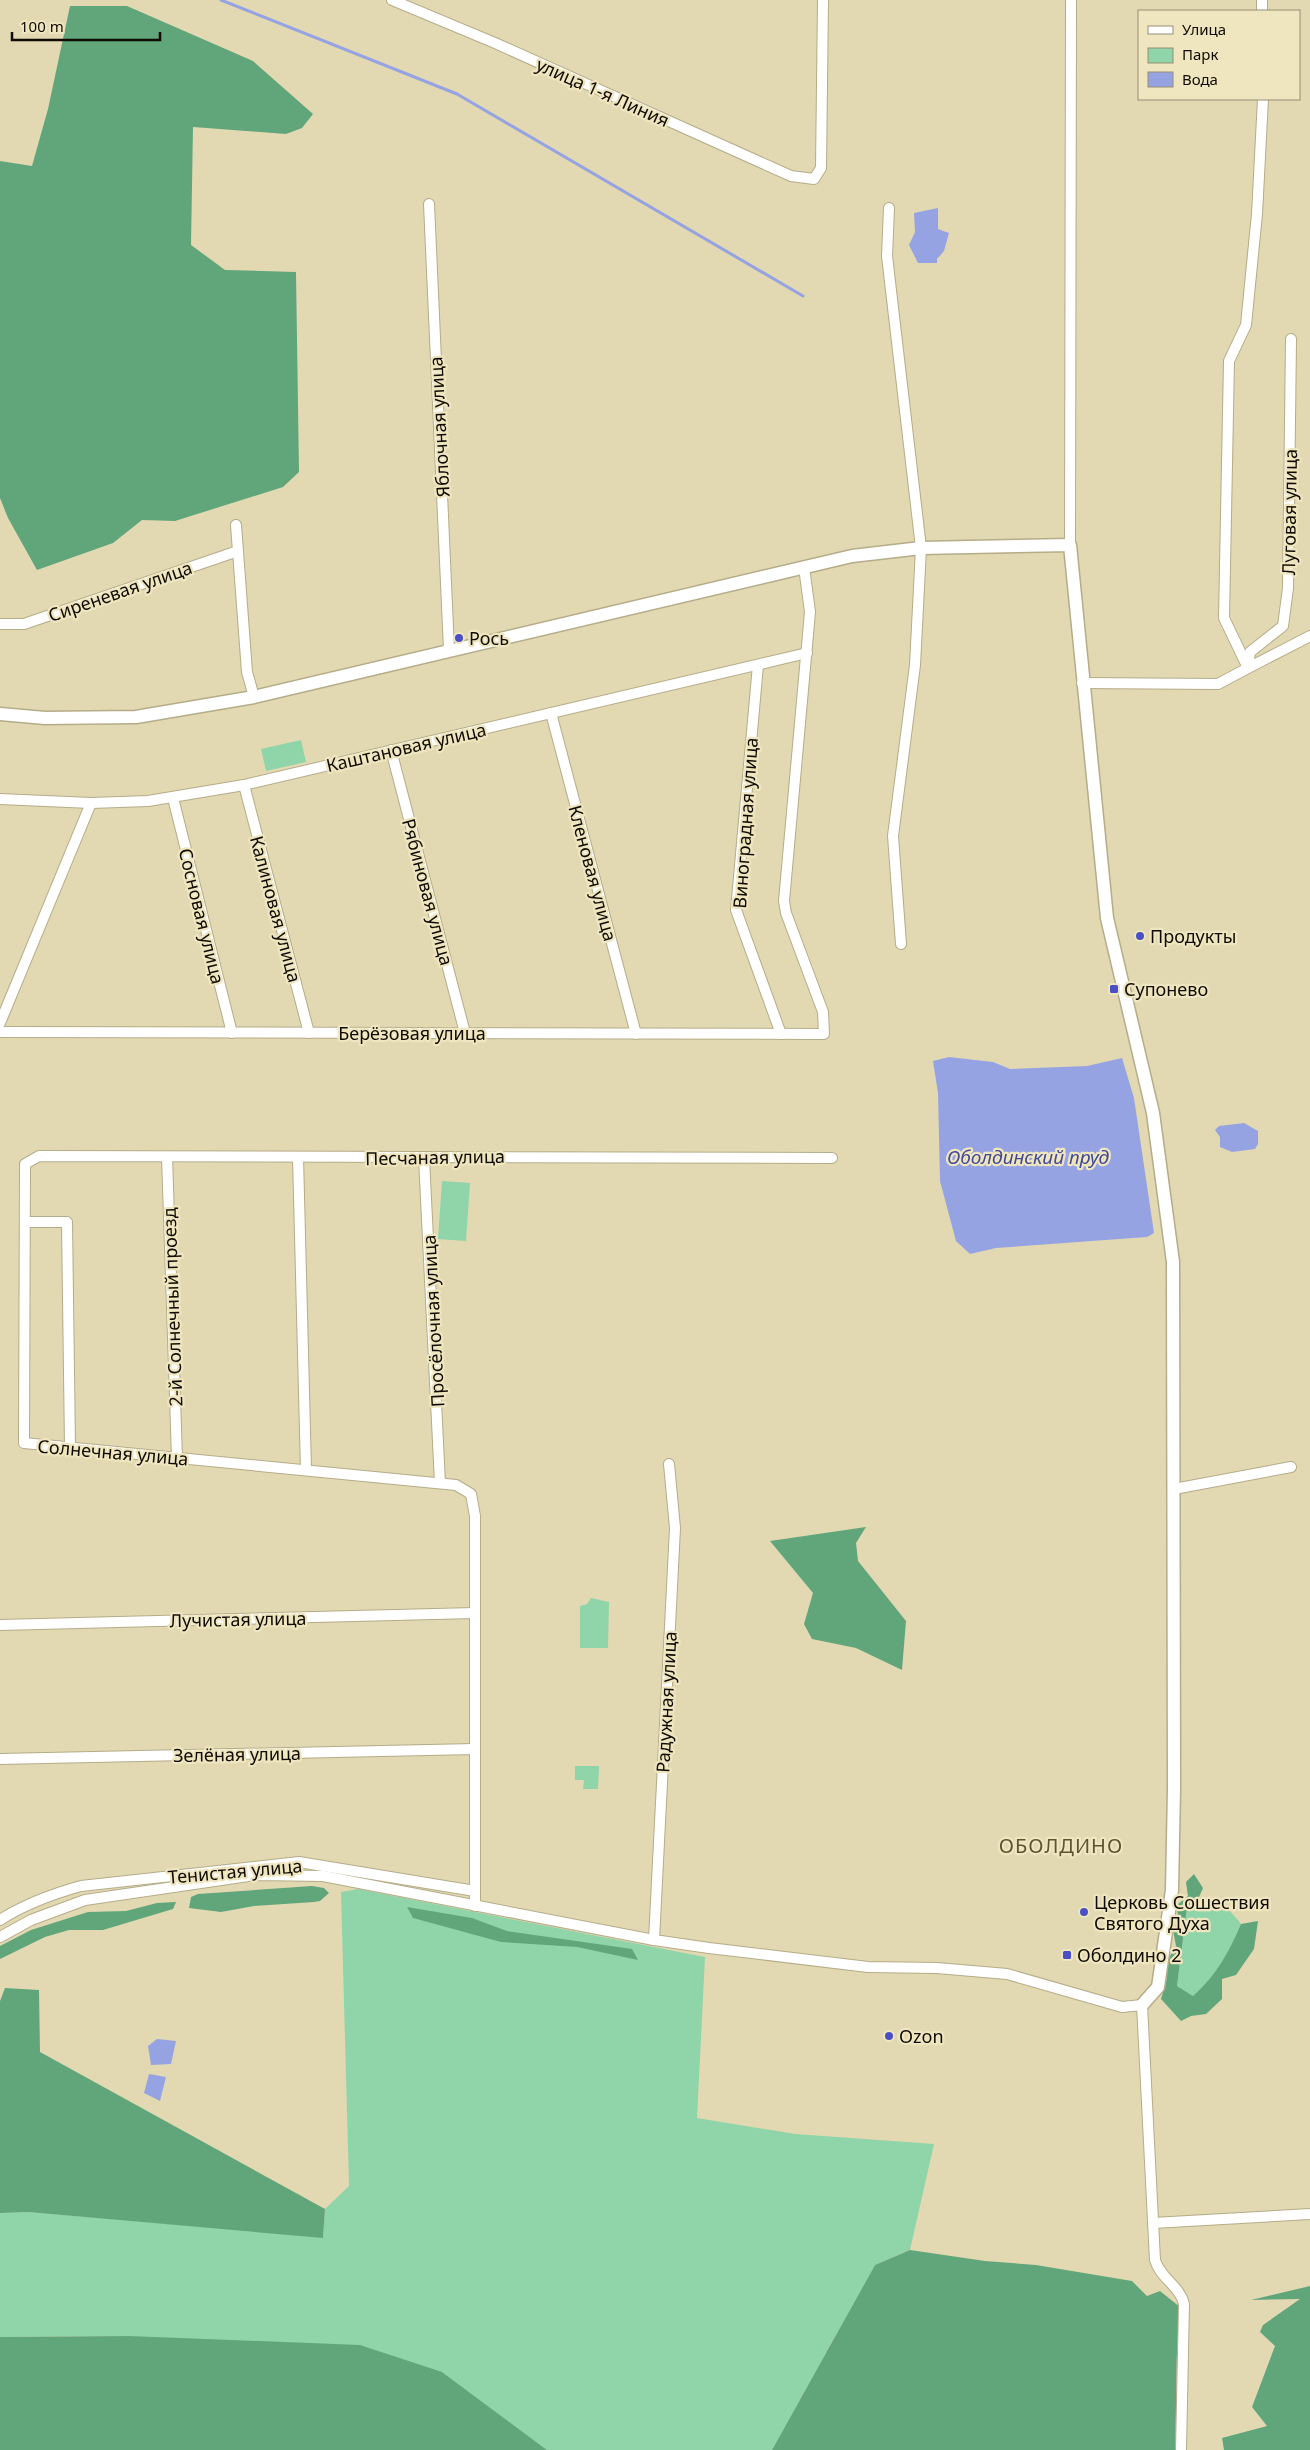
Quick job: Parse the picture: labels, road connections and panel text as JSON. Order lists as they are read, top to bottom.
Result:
{
  "streets": {
    "street": [
      "улица 1-я Линия",
      "Яблочная улица",
      "Луговая улица",
      "Сиреневая улица",
      "Каштановая улица",
      "Виноградная улица",
      "Кленовая улица",
      "Рябиновая улица",
      "Калиновая улица",
      "Сосновая улица",
      "Берёзовая улица",
      "Песчаная улица",
      "2-й Солнечный проезд",
      "Просёлочная улица",
      "Солнечная улица",
      "Лучистая улица",
      "Радужная улица",
      "Зелёная улица",
      "Тенистая улица"
    ]
  },
  "crossings": [
    ["Каштановая улица", "Виноградная улица"],
    ["Каштановая улица", "Кленовая улица"],
    ["Каштановая улица", "Рябиновая улица"],
    ["Каштановая улица", "Калиновая улица"],
    ["Каштановая улица", "Сосновая улица"],
    ["Каштановая улица", "Берёзовая улица"],
    ["Виноградная улица", "Берёзовая улица"],
    ["Кленовая улица", "Берёзовая улица"],
    ["Рябиновая улица", "Берёзовая улица"],
    ["Калиновая улица", "Берёзовая улица"],
    ["Сосновая улица", "Берёзовая улица"],
    ["Песчаная улица", "2-й Солнечный проезд"],
    ["Песчаная улица", "Просёлочная улица"],
    ["Песчаная улица", "Солнечная улица"],
    ["2-й Солнечный проезд", "Солнечная улица"],
    ["Просёлочная улица", "Солнечная улица"],
    ["Солнечная улица", "Лучистая улица"]
  ],
  "districts": ["ОБОЛДИНО"],
  "water": ["Оболдинский пруд"],
  "places": {
    "other": [
      "Рось",
      "Продукты",
      "Церковь Сошествия Святого Духа",
      "Ozon"
    ],
    "transit": ["Супонево", "Оболдино 2"]
  },
  "legend": ["Улица", "Парк", "Вода"],
  "scale_bar": "100 m"
}
